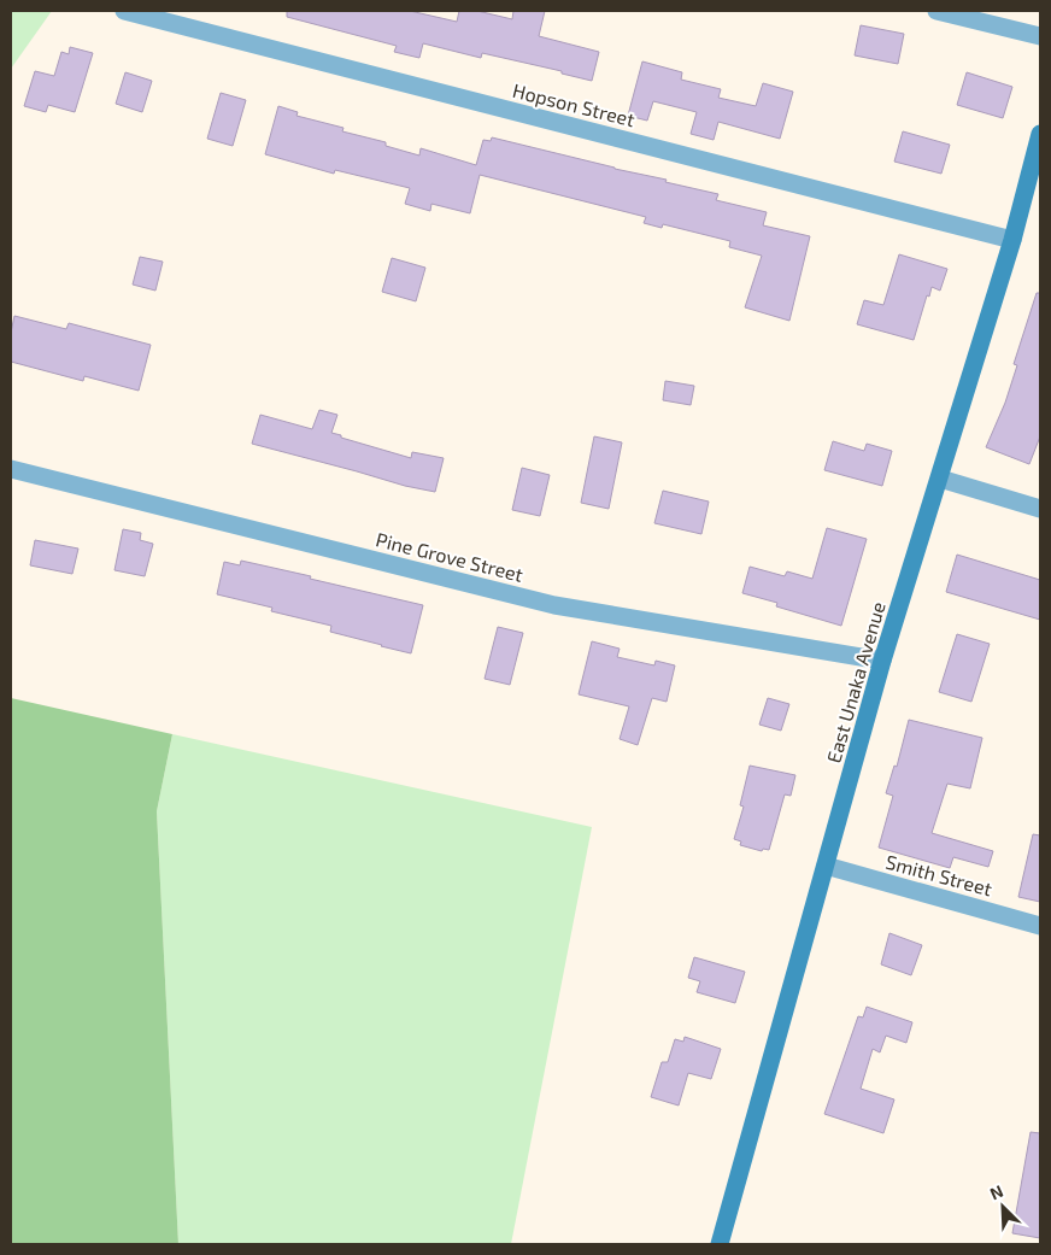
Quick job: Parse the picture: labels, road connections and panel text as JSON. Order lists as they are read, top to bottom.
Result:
{
  "streets": {
    "main road": ["East Unaka Avenue"],
    "street": ["Hopson Street", "Pine Grove Street", "Smith Street"]
  },
  "crossings": [
    ["Hopson Street", "East Unaka Avenue"],
    ["Pine Grove Street", "East Unaka Avenue"],
    ["East Unaka Avenue", "Smith Street"]
  ],
  "north": "top left"
}
